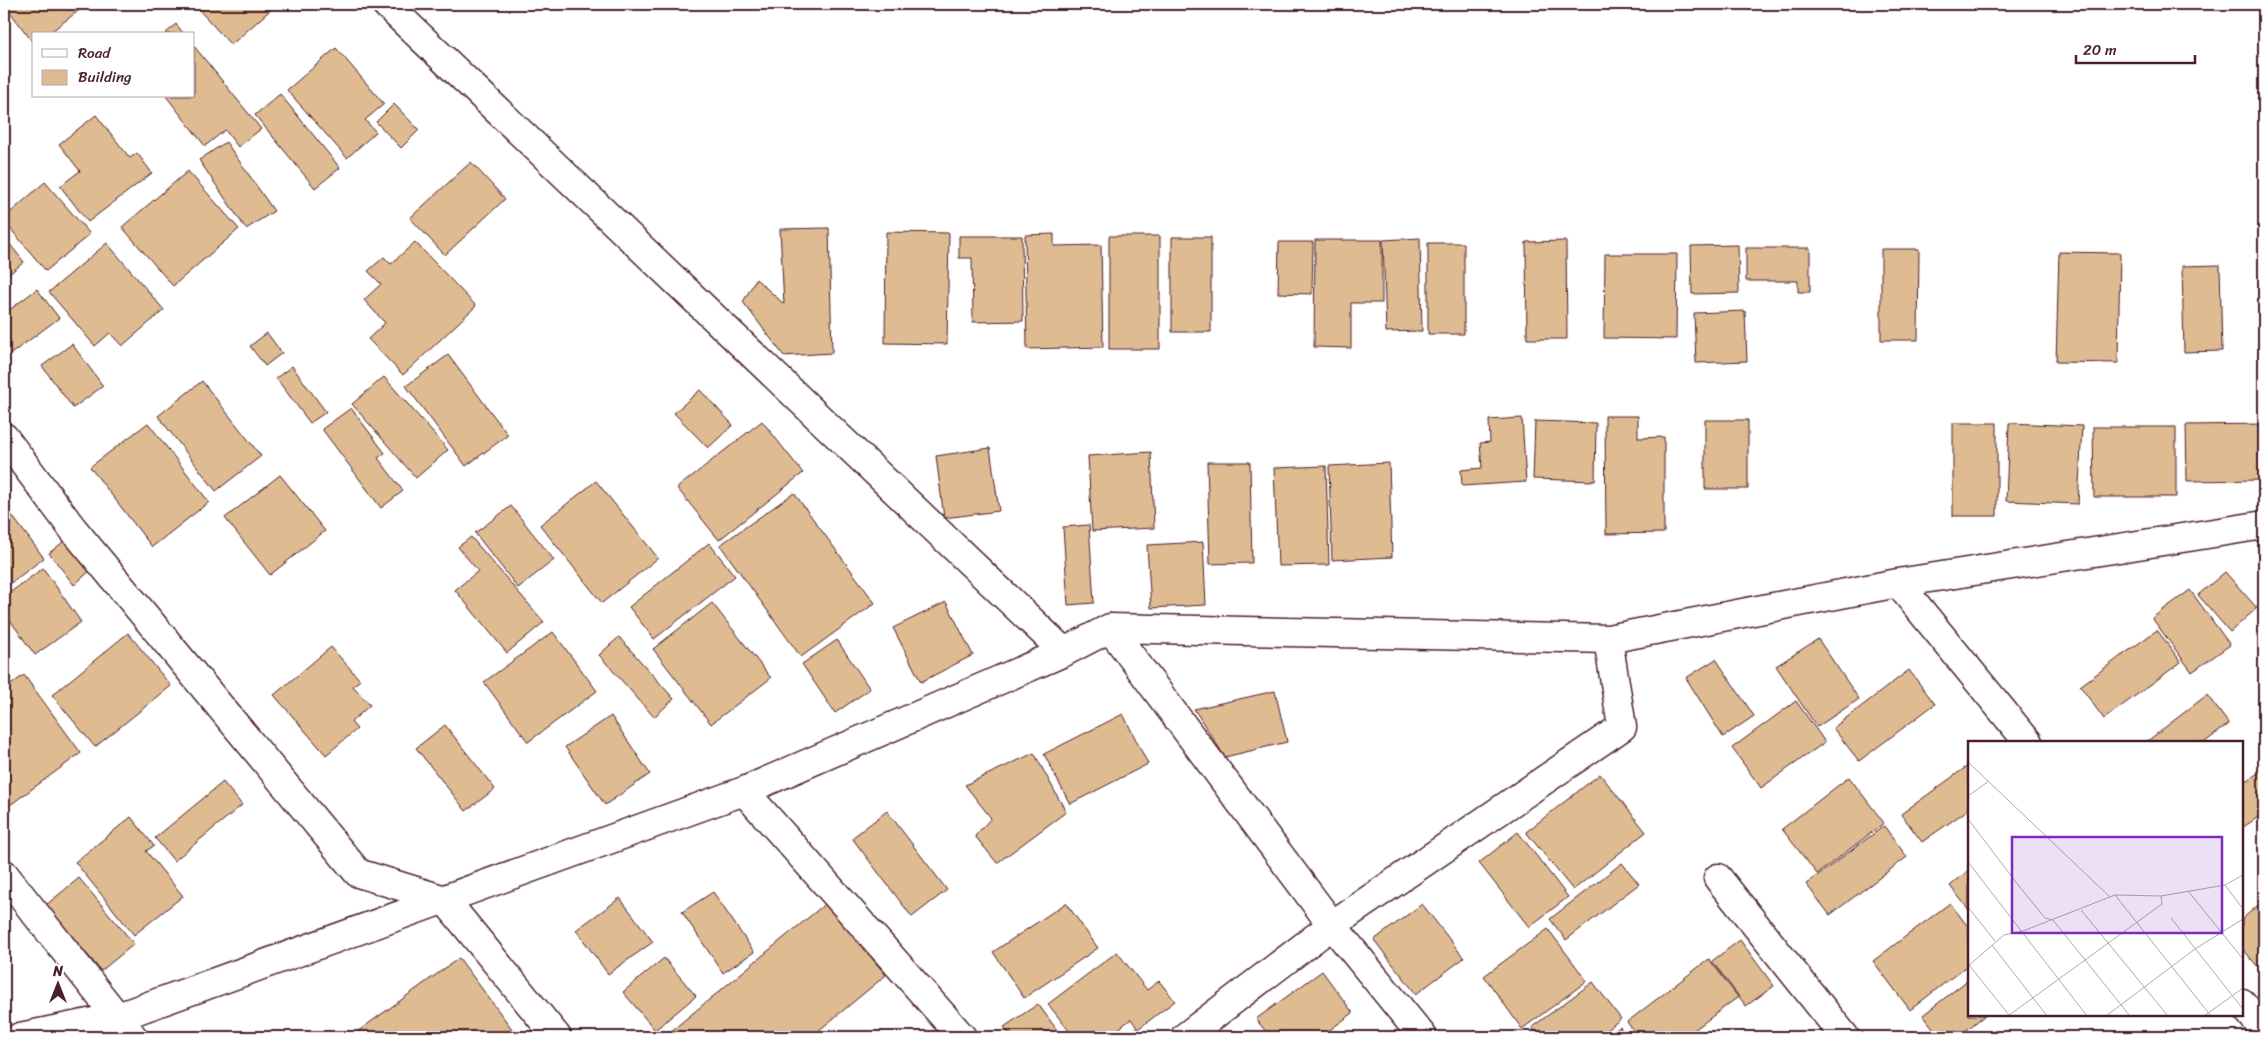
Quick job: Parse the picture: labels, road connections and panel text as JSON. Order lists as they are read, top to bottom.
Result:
{
  "legend": ["Road", "Building"],
  "scale_bar": "20 m",
  "north": "top"
}
